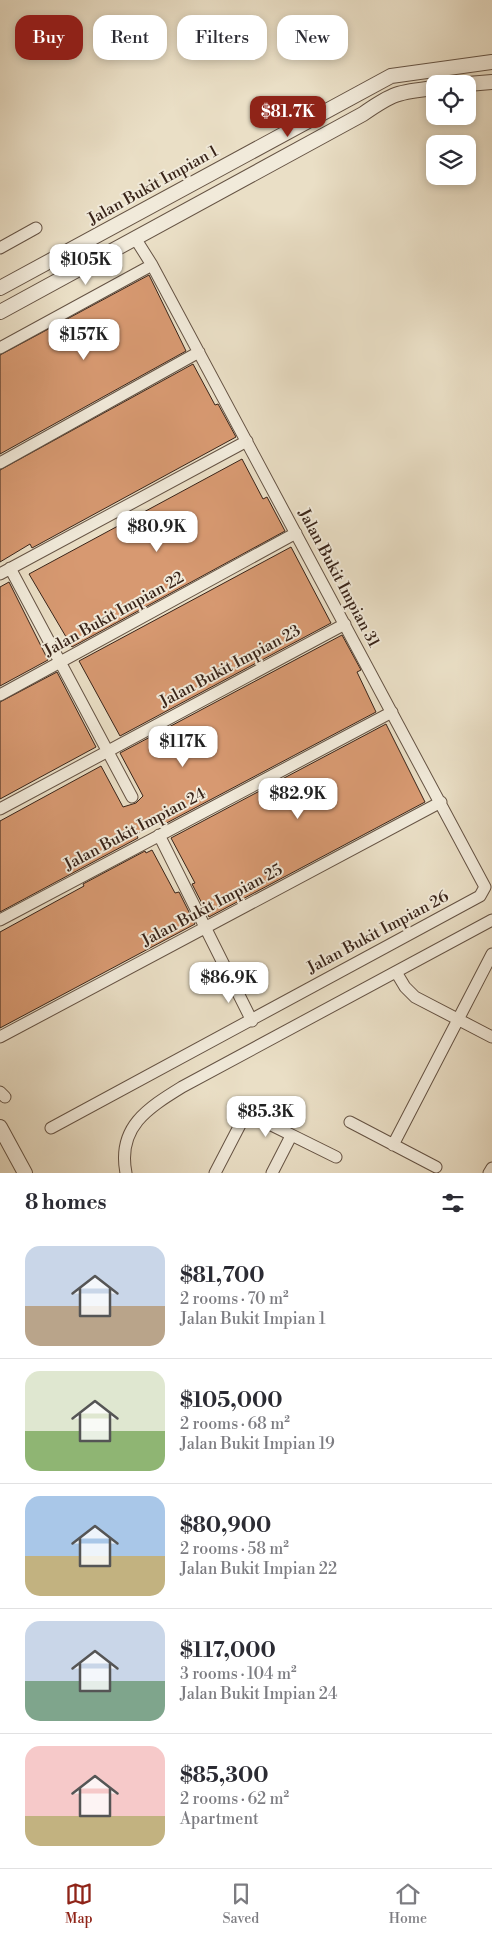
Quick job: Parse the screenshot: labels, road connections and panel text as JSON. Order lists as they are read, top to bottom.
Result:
{
  "streets": {
    "street": [
      "Jalan Bukit Impian 1",
      "Jalan Bukit Impian 31",
      "Jalan Bukit Impian 22",
      "Jalan Bukit Impian 23",
      "Jalan Bukit Impian 24",
      "Jalan Bukit Impian 25",
      "Jalan Bukit Impian 26"
    ]
  },
  "crossings": [
    ["Jalan Bukit Impian 31", "Jalan Bukit Impian 22"],
    ["Jalan Bukit Impian 31", "Jalan Bukit Impian 23"],
    ["Jalan Bukit Impian 31", "Jalan Bukit Impian 24"],
    ["Jalan Bukit Impian 31", "Jalan Bukit Impian 25"],
    ["Jalan Bukit Impian 31", "Jalan Bukit Impian 26"]
  ],
  "page": {
    "chip": [
      "Buy",
      "Rent",
      "Filters",
      "New"
    ],
    "price": [
      "$81.7K",
      "$105K",
      "$157K",
      "$80.9K",
      "$117K",
      "$82.9K",
      "$86.9K",
      "$85.3K"
    ],
    "heading": "8 homes",
    "list": [
      {
        "name": "$81,700",
        "note": "2 rooms · 70 m² · Jalan Bukit Impian 1"
      },
      {
        "name": "$105,000",
        "note": "2 rooms · 68 m² · Jalan Bukit Impian 19"
      },
      {
        "name": "$80,900",
        "note": "2 rooms · 58 m² · Jalan Bukit Impian 22"
      },
      {
        "name": "$117,000",
        "note": "3 rooms · 104 m² · Jalan Bukit Impian 24"
      },
      {
        "name": "$85,300",
        "note": "2 rooms · 62 m² · Apartment"
      }
    ],
    "tabs": ["Map", "Saved", "Home"]
  }
}
